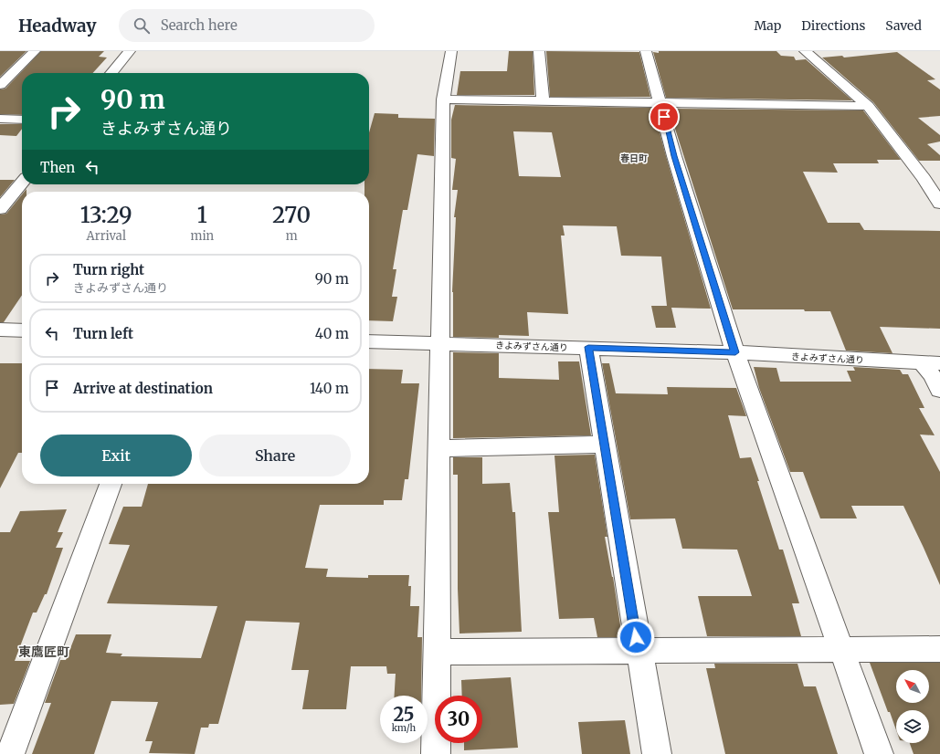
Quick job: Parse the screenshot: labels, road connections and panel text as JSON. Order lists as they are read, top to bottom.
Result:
{
  "streets": {
    "street": ["きよみずさん通り"]
  },
  "districts": ["春日町", "東鷹匠町"],
  "north": "top left",
  "page": {
    "header": "Headway",
    "search": "Search here",
    "nav": ["Map", "Directions", "Saved"],
    "turn": ["90 m", "きよみずさん通り"],
    "then": "Then",
    "eta": [
      "13:29",
      "Arrival",
      "1",
      "min",
      "270",
      "m"
    ],
    "list": [
      {
        "name": "Turn right",
        "note": "きよみずさん通り",
        "value": "90 m"
      },
      {
        "name": "Turn left",
        "value": "40 m"
      },
      {
        "name": "Arrive at destination",
        "value": "140 m"
      }
    ],
    "buttons": ["Exit", "Share"],
    "speed": "25 km/h",
    "limit": "30"
  }
}
